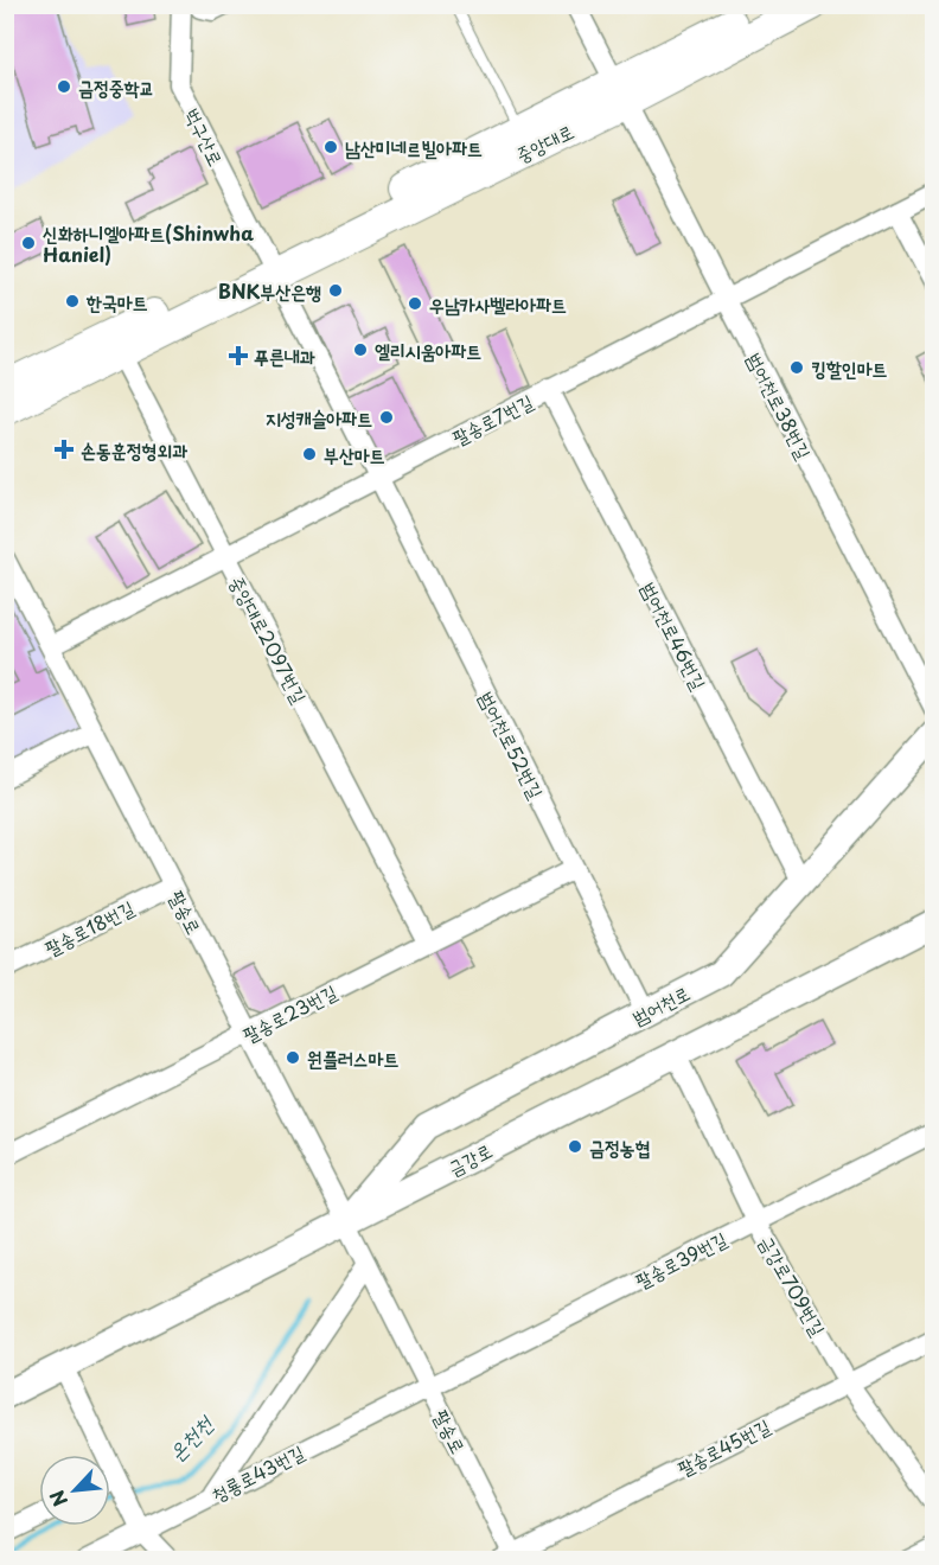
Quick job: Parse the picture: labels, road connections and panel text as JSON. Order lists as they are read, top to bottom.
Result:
{
  "streets": {
    "main road": ["중앙대로"],
    "street": [
      "벅구산로",
      "범어천로38번길",
      "팔송로7번길",
      "범어천로46번길",
      "중앙대로2097번길",
      "범어천로52번길",
      "팔송로",
      "팔송로18번길",
      "범어천로",
      "팔송로23번길",
      "금강로",
      "팔송로39번길",
      "금강로709번길",
      "팔송로45번길",
      "청룡로43번길"
    ]
  },
  "crossings": [
    ["벅구산로", "중앙대로"],
    ["중앙대로", "범어천로38번길"],
    ["중앙대로", "중앙대로2097번길"],
    ["범어천로38번길", "팔송로7번길"],
    ["팔송로7번길", "범어천로46번길"],
    ["팔송로7번길", "중앙대로2097번길"],
    ["팔송로7번길", "범어천로52번길"],
    ["팔송로7번길", "팔송로"],
    ["범어천로46번길", "범어천로"],
    ["중앙대로2097번길", "팔송로23번길"],
    ["범어천로52번길", "범어천로"],
    ["범어천로52번길", "팔송로23번길"],
    ["팔송로", "팔송로18번길"],
    ["팔송로", "범어천로"],
    ["팔송로", "팔송로23번길"],
    ["팔송로", "금강로"],
    ["팔송로", "팔송로39번길"],
    ["팔송로", "팔송로45번길"],
    ["팔송로", "청룡로43번길"],
    ["범어천로", "금강로"],
    ["금강로", "금강로709번길"],
    ["팔송로39번길", "금강로709번길"],
    ["팔송로39번길", "청룡로43번길"],
    ["금강로709번길", "팔송로45번길"]
  ],
  "water": ["온천천"],
  "places": {
    "other": [
      "금정중학교",
      "남산미네르빌아파트",
      "신화하니엘아파트(Shinwha Haniel)",
      "BNK부산은행",
      "한국마트",
      "우남카사벨라아파트",
      "엘리시움아파트",
      "킹할인마트",
      "지성캐슬아파트",
      "부산마트",
      "원플러스마트",
      "금정농협"
    ],
    "health": ["푸른내과", "손동훈정형외과"]
  },
  "north": "bottom left"
}
